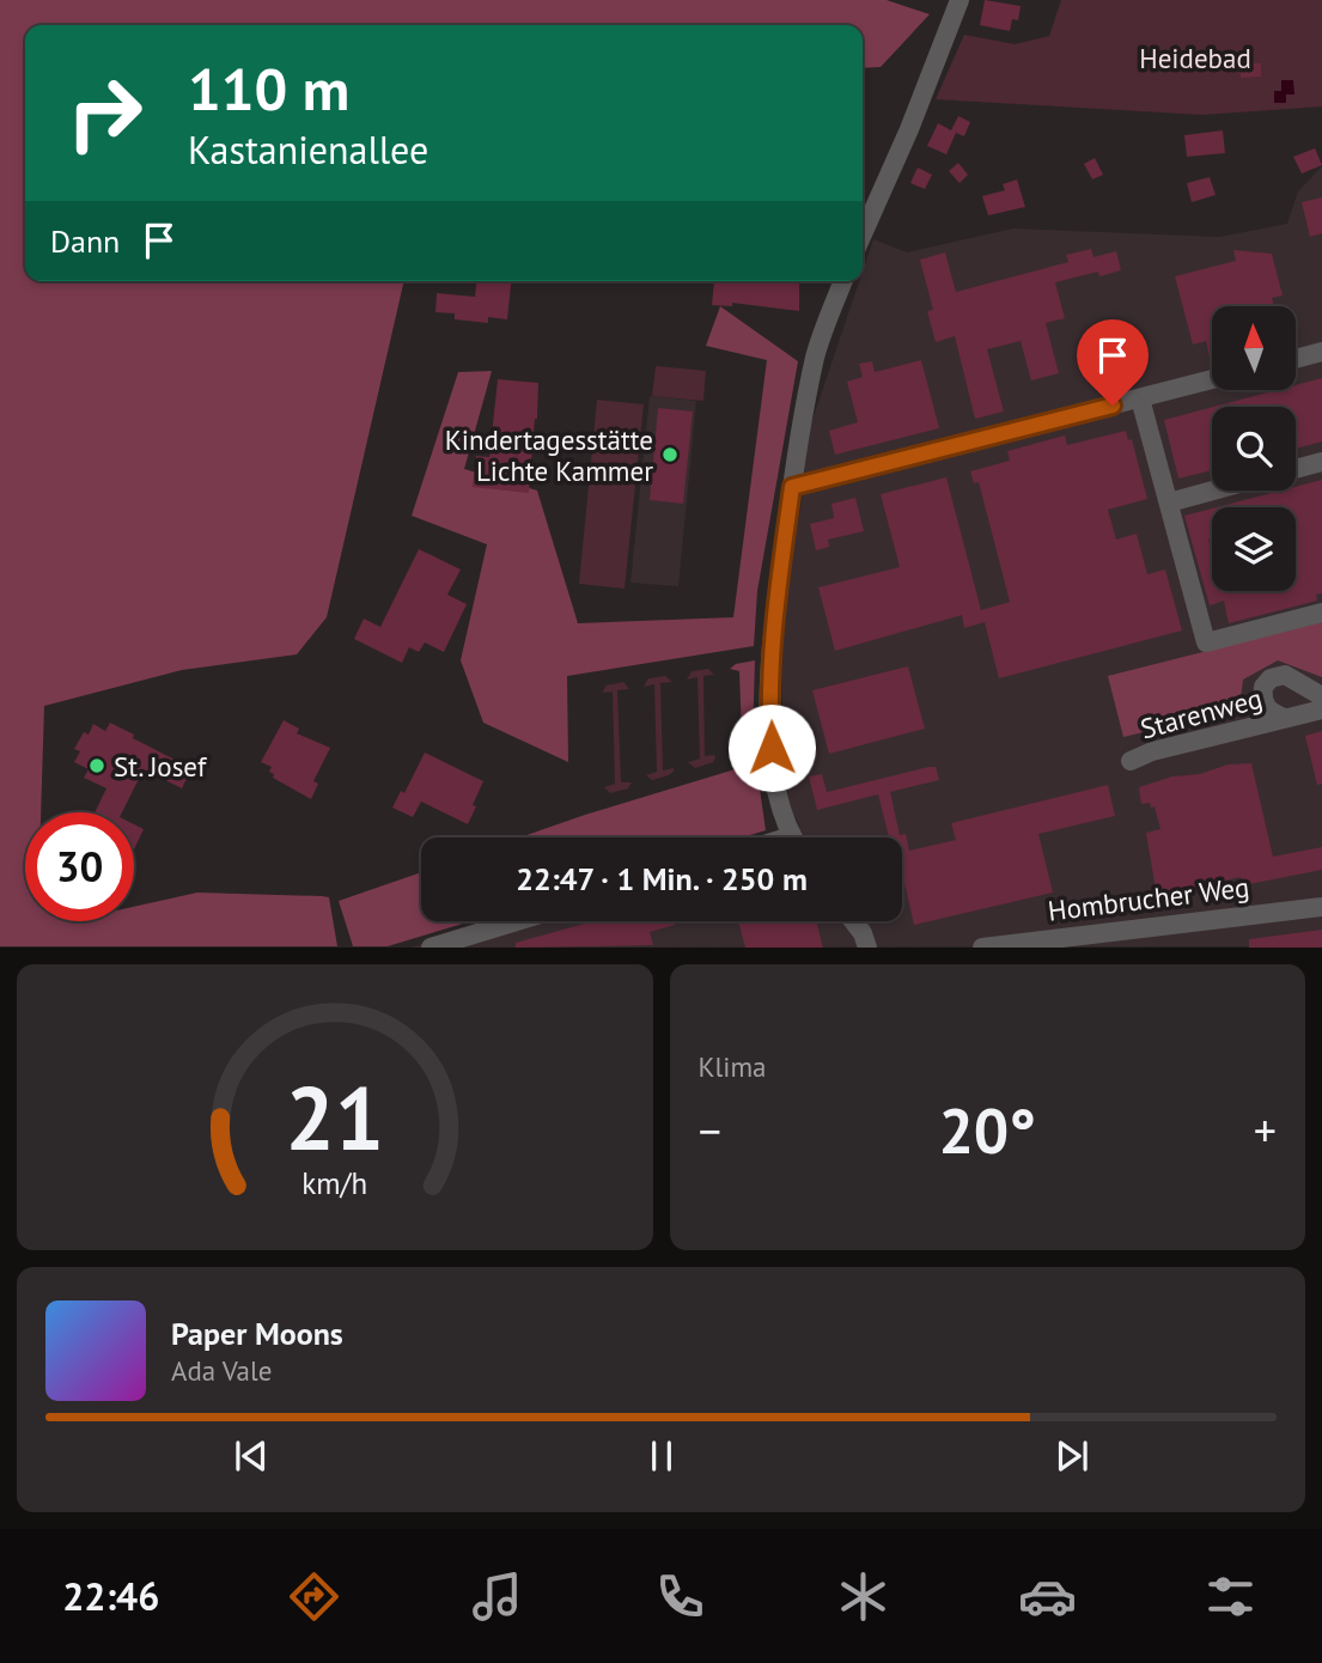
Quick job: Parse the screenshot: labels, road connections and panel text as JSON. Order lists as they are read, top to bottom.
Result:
{
  "streets": {
    "street": ["Starenweg", "Hombrucher Weg"]
  },
  "parks": ["Heidebad"],
  "places": ["Kindertagesstätte Lichte Kammer", "St. Josef"],
  "north": "top",
  "page": {
    "turn": ["110 m", "Kastanienallee"],
    "then": "Dann",
    "limit": "30",
    "trip": "22:47 · 1 Min. · 250 m",
    "tile": "Klima",
    "heat": ["−", "20°", "+"],
    "song": ["Paper Moons", "Ada Vale"],
    "tabs": "22:46",
    "gauge": ["21", "km/h"]
  }
}
